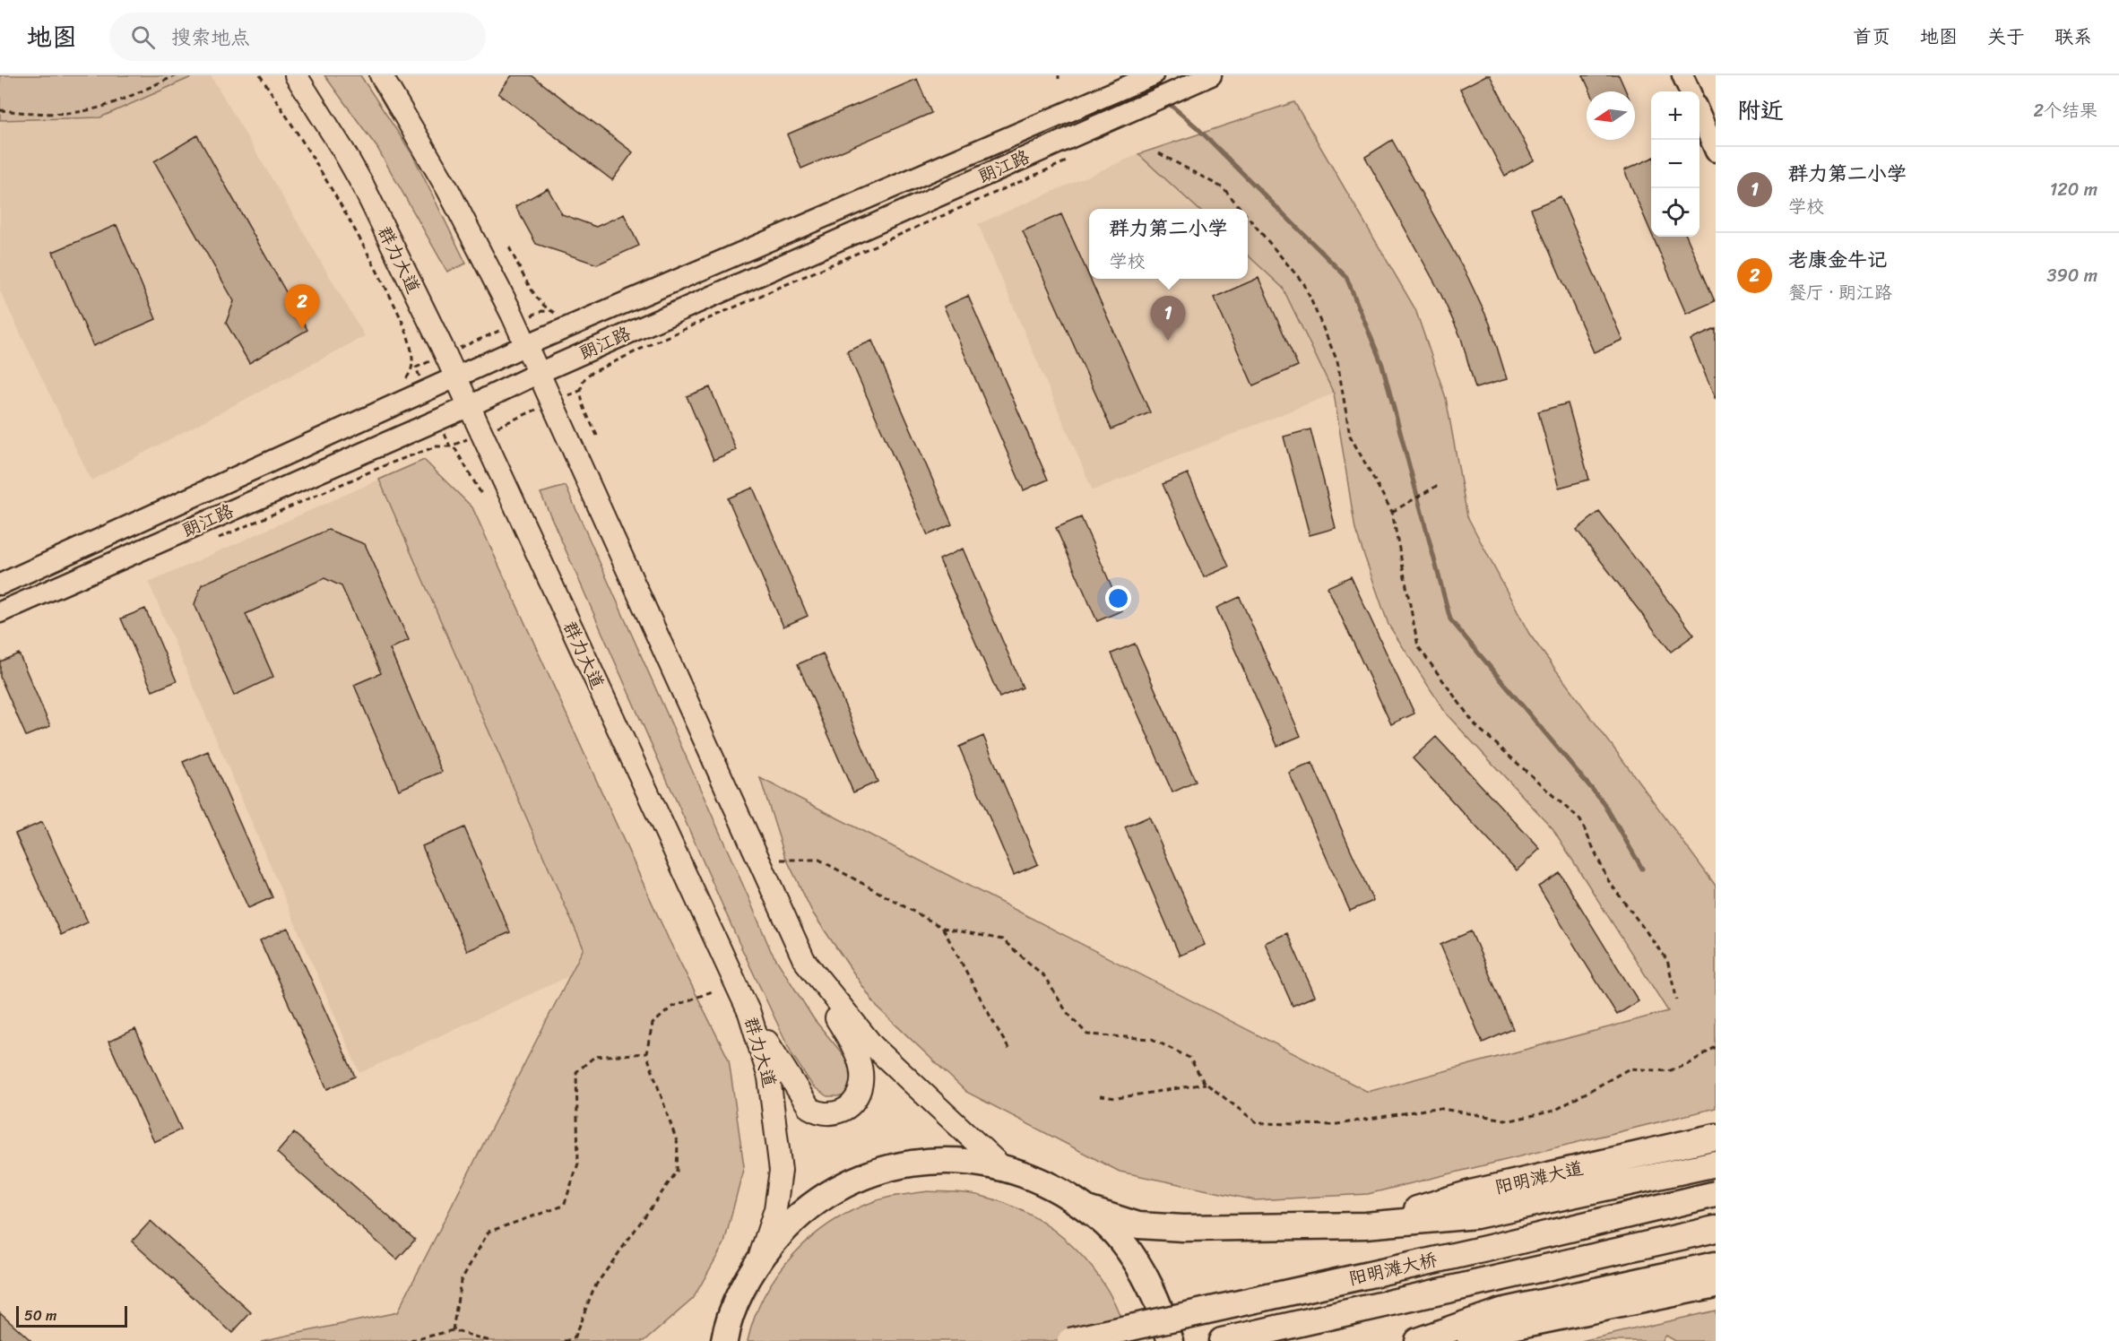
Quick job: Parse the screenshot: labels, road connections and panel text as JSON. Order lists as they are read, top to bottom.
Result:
{
  "streets": {
    "highway": ["阳明滩大道", "阳明滩大桥"],
    "main road": ["朗江路", "群力大道"]
  },
  "crossings": [
    ["朗江路", "群力大道"]
  ],
  "scale_bar": "50 m",
  "north": "left",
  "page": {
    "header": "地图",
    "search": "搜索地点",
    "nav": [
      "首页",
      "地图",
      "关于",
      "联系"
    ],
    "heading": ["附近", "2个结果"],
    "map_buttons": ["+", "−"],
    "list": [
      {
        "mark": "1",
        "name": "群力第二小学",
        "note": "学校",
        "value": "120 m"
      },
      {
        "mark": "2",
        "name": "老康金牛记",
        "note": "餐厅 · 朗江路",
        "value": "390 m"
      }
    ],
    "popup": ["群力第二小学", "学校"],
    "pins": ["2", "1"],
    "scale": "50 m"
  }
}
